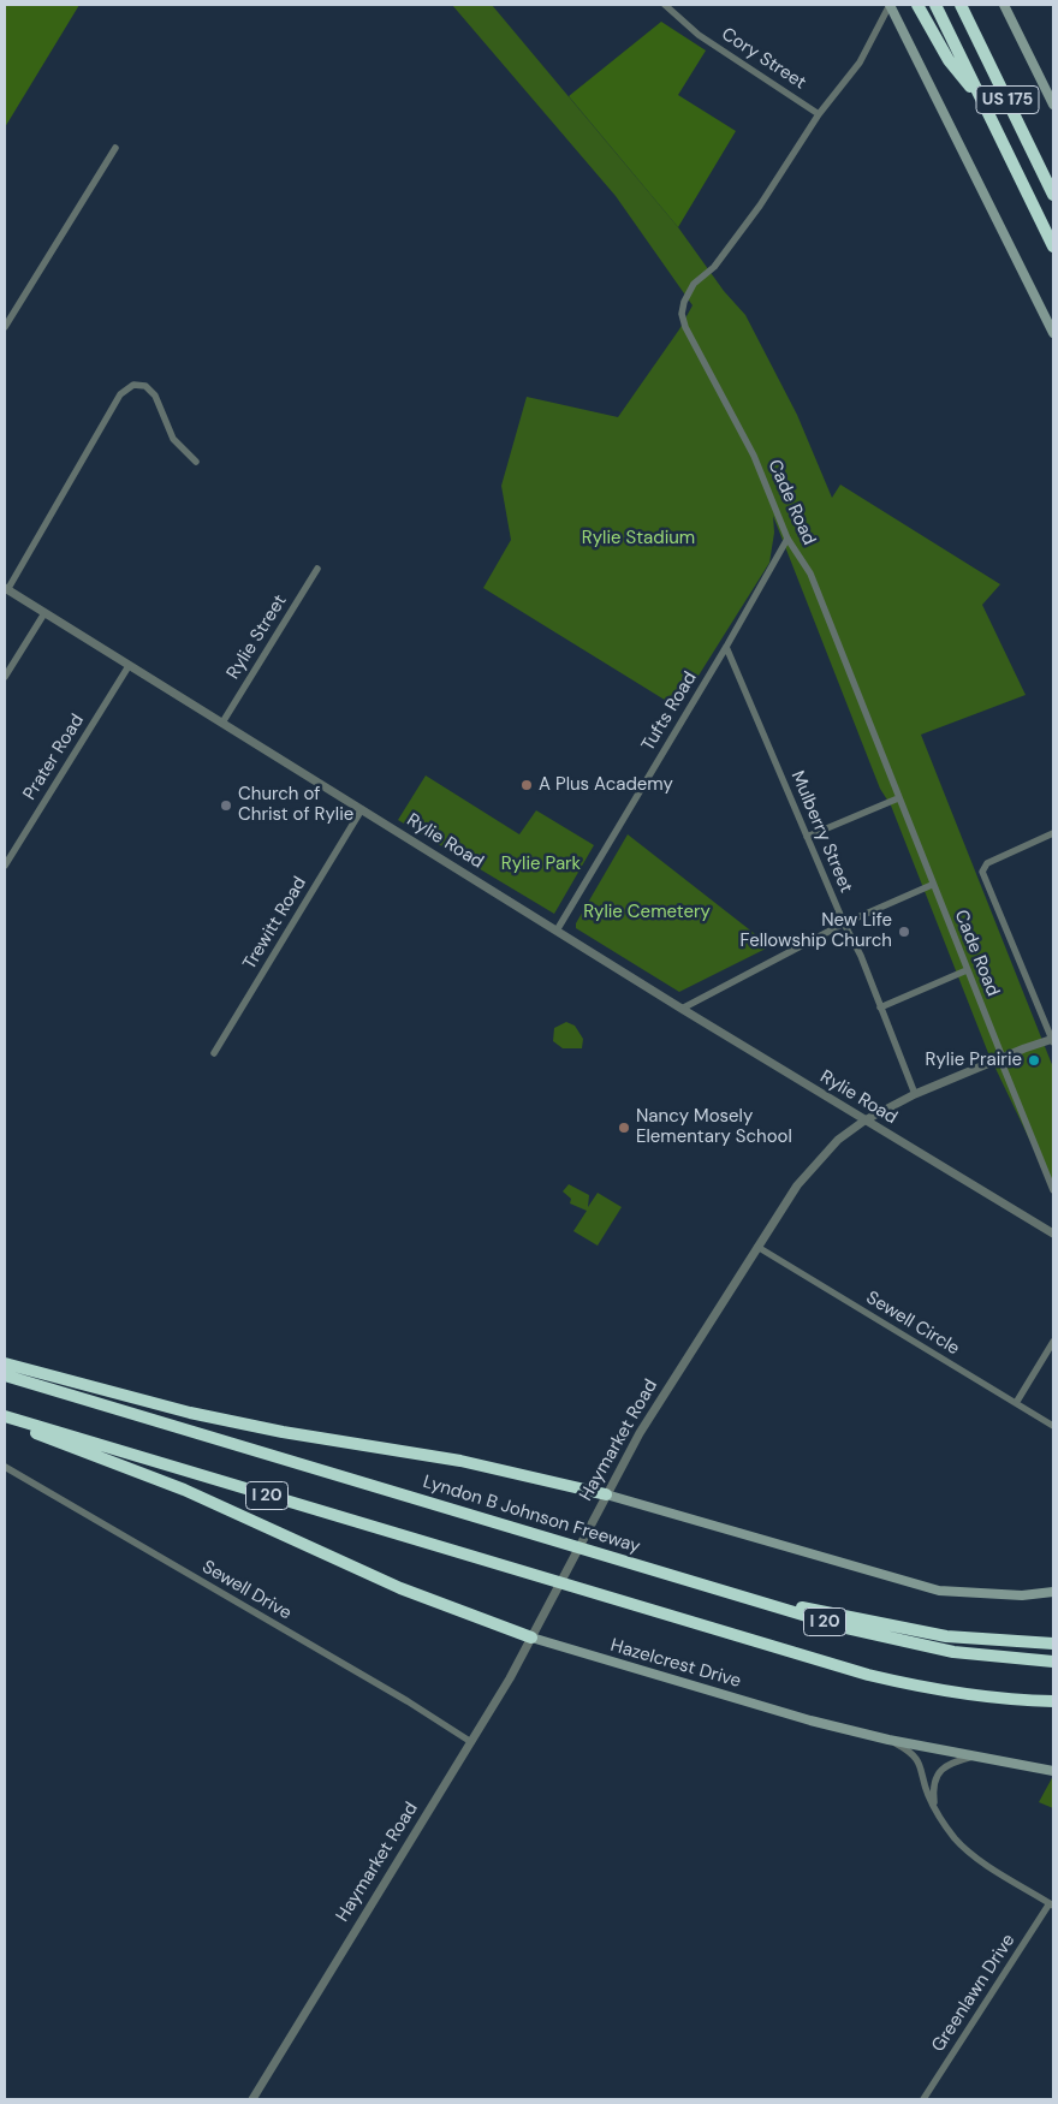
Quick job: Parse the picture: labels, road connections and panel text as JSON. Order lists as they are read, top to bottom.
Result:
{
  "streets": {
    "highway": ["US 175", "I 20", "Lyndon B Johnson Freeway"],
    "main road": ["Hazelcrest Drive"],
    "street": [
      "Cory Street",
      "Cade Road",
      "Rylie Street",
      "Tufts Road",
      "Prater Road",
      "Mulberry Street",
      "Rylie Road",
      "Trewitt Road",
      "Sewell Circle",
      "Haymarket Road",
      "Sewell Drive",
      "Greenlawn Drive"
    ]
  },
  "crossings": [
    ["Cory Street", "Cade Road"],
    ["Cade Road", "Tufts Road"],
    ["Cade Road", "Haymarket Road"],
    ["Rylie Street", "Rylie Road"],
    ["Tufts Road", "Mulberry Street"],
    ["Tufts Road", "Rylie Road"],
    ["Prater Road", "Rylie Road"],
    ["Mulberry Street", "Haymarket Road"],
    ["Rylie Road", "Trewitt Road"],
    ["Rylie Road", "Haymarket Road"],
    ["Sewell Circle", "Haymarket Road"],
    ["Haymarket Road", "Sewell Drive"],
    ["Haymarket Road", "Hazelcrest Drive"]
  ],
  "parks": ["Rylie Stadium", "Rylie Park", "Rylie Cemetery"],
  "places": [
    "A Plus Academy",
    "Church of Christ of Rylie",
    "New Life Fellowship Church",
    "Rylie Prairie",
    "Nancy Mosely Elementary School"
  ]
}
